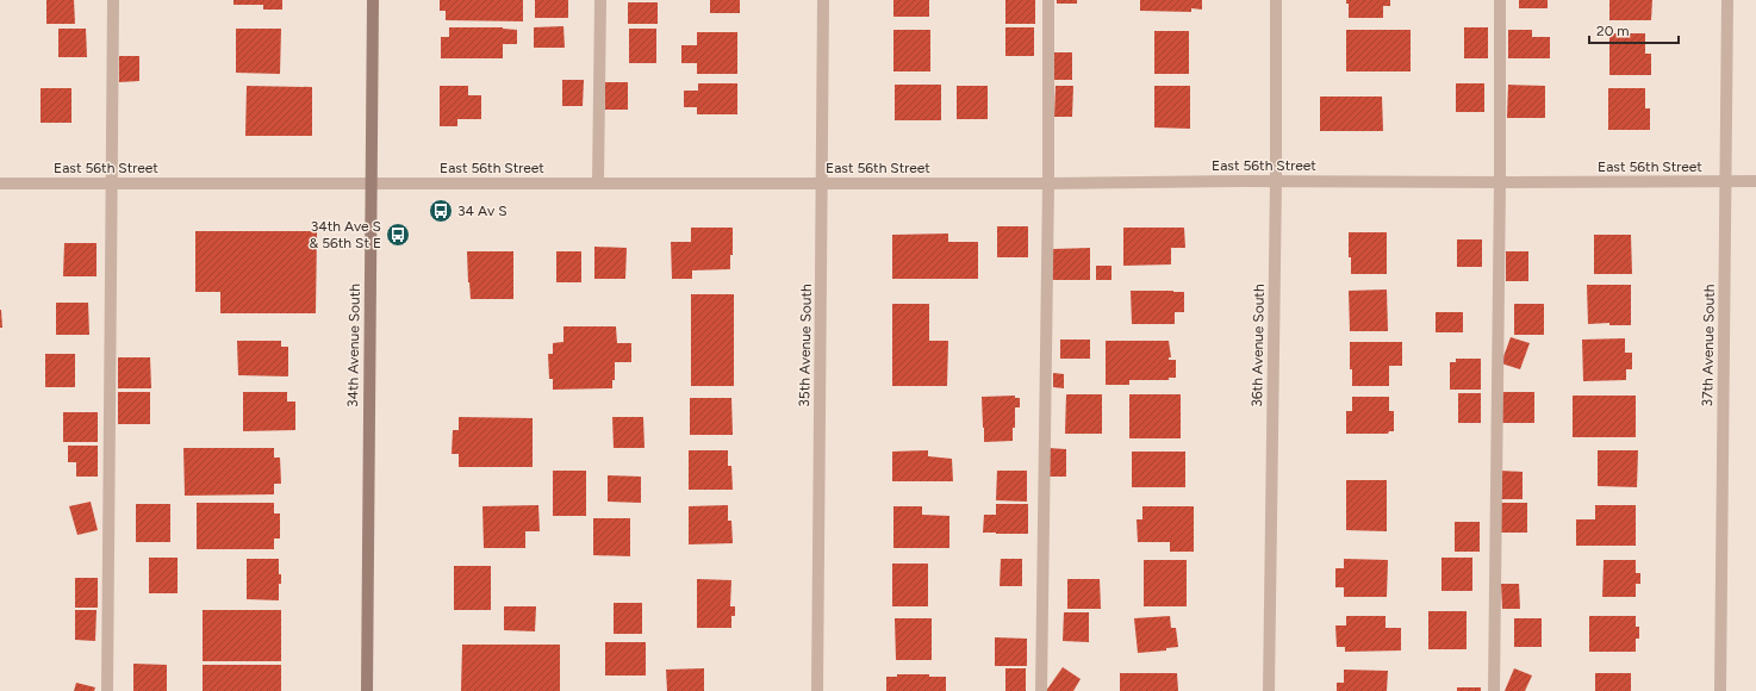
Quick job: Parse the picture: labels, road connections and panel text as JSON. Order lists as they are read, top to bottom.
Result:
{
  "streets": {
    "street": [
      "East 56th Street",
      "34th Avenue South",
      "35th Avenue South",
      "36th Avenue South",
      "37th Avenue South"
    ]
  },
  "crossings": [
    ["East 56th Street", "34th Avenue South"],
    ["East 56th Street", "35th Avenue South"],
    ["East 56th Street", "36th Avenue South"],
    ["East 56th Street", "37th Avenue South"]
  ],
  "places": {
    "bus stop": ["34 Av S", "34th Ave S & 56th St E"]
  },
  "scale_bar": "20 m"
}
